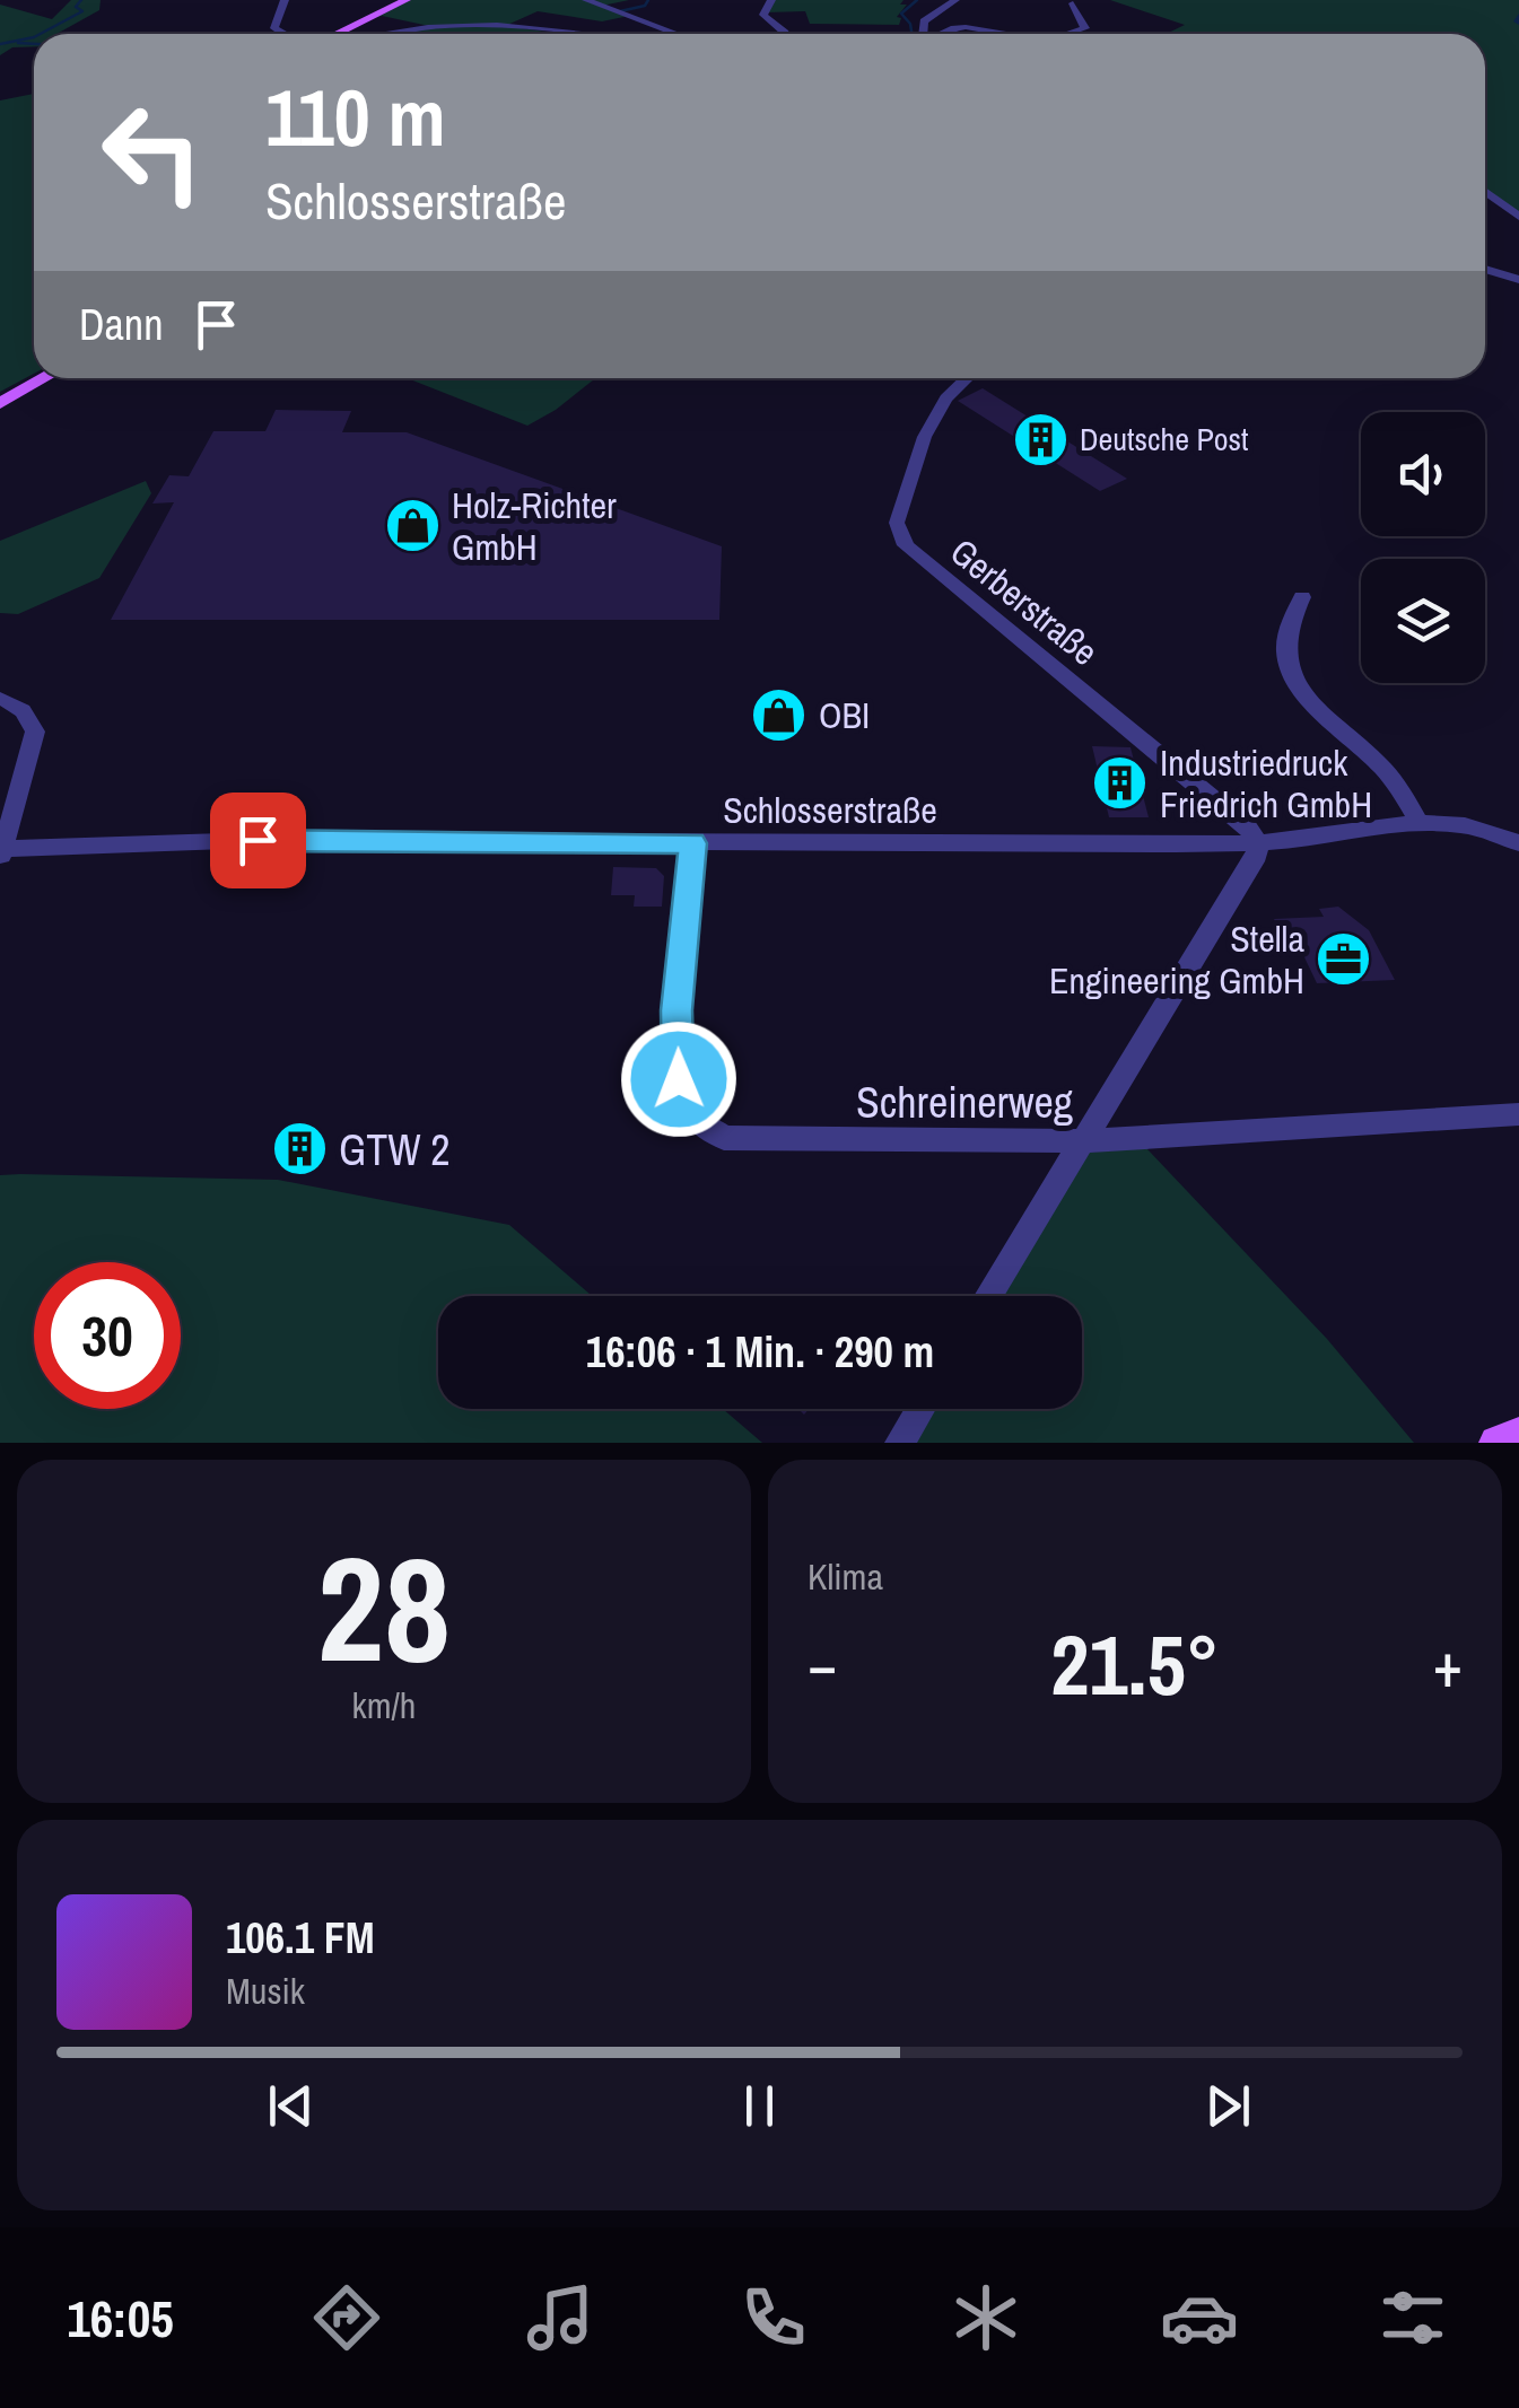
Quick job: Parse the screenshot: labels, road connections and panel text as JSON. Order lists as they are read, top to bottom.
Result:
{
  "streets": {
    "street": ["Gerberstraße", "Schlosserstraße", "Schreinerweg"]
  },
  "crossings": [
    ["Gerberstraße", "Schlosserstraße"],
    ["Schlosserstraße", "Schreinerweg"]
  ],
  "places": {
    "building": ["Deutsche Post", "Industriedruck Friedrich GmbH", "GTW 2"],
    "shop": ["Holz-Richter GmbH", "OBI"],
    "office": ["Stella Engineering GmbH"]
  },
  "page": {
    "turn": ["110 m", "Schlosserstraße"],
    "then": "Dann",
    "limit": "30",
    "trip": "16:06 · 1 Min. · 290 m",
    "tile": [
      ["28", "km/h"],
      "Klima"
    ],
    "heat": ["−", "21.5°", "+"],
    "song": ["106.1 FM", "Musik"],
    "tabs": "16:05"
  }
}
